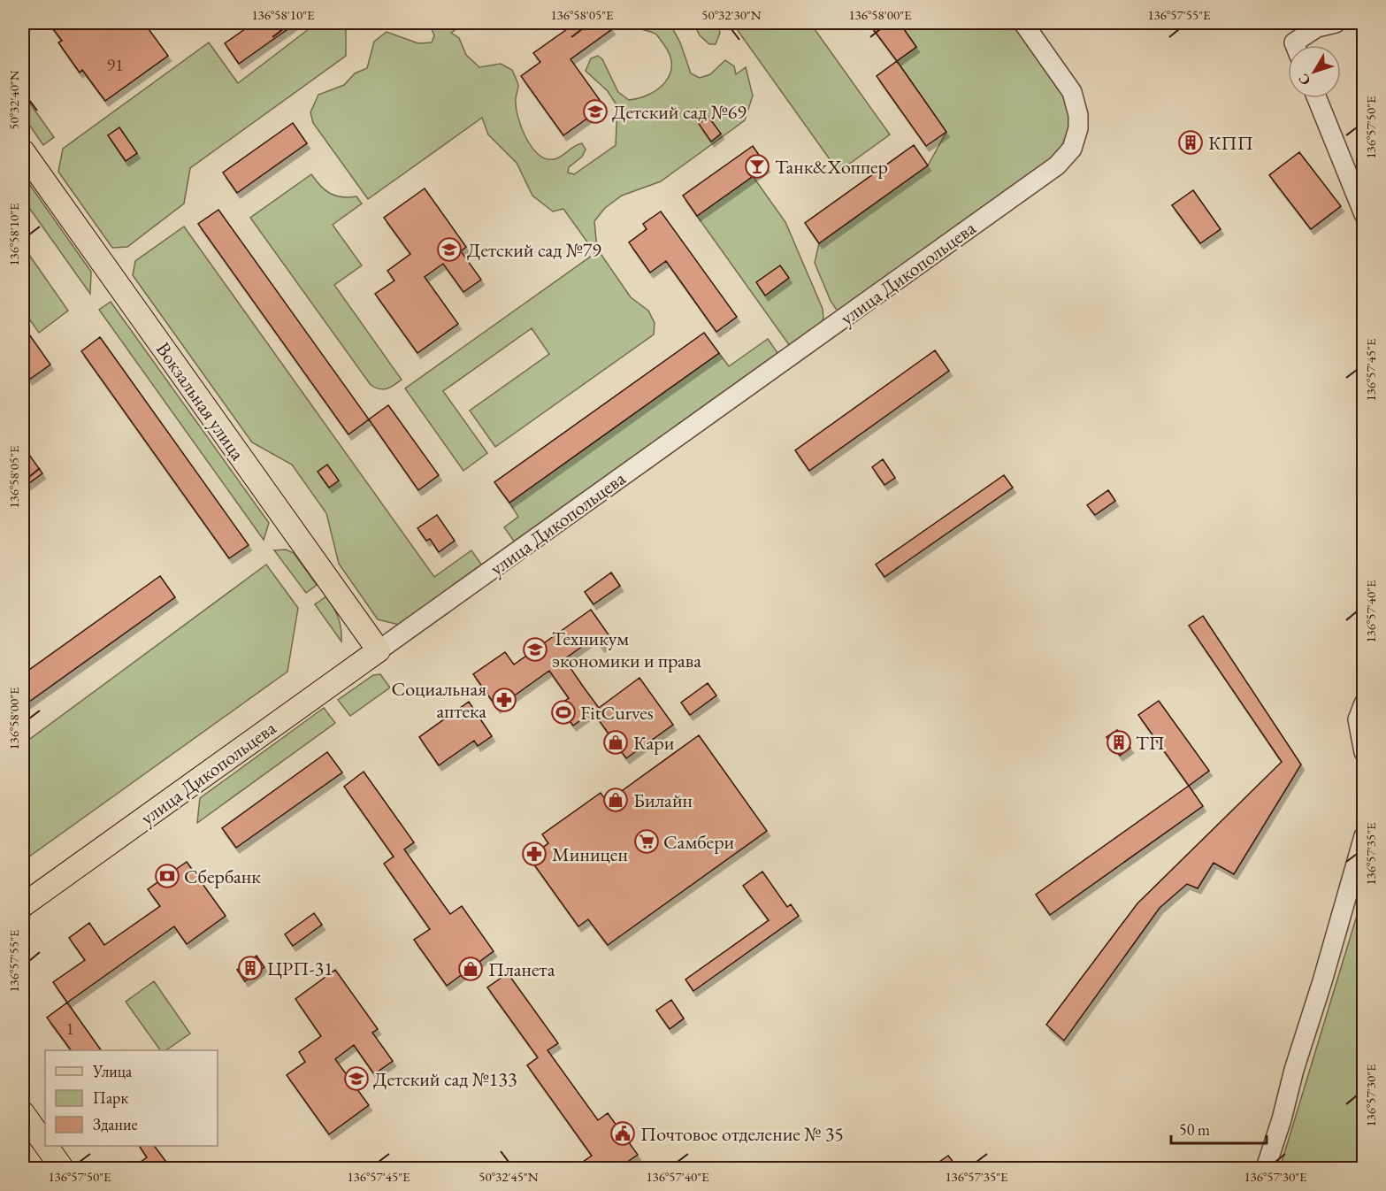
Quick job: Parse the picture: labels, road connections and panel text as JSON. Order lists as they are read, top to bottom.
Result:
{
  "streets": {
    "main road": ["улица Дикопольцева", "Вокзальная улица"]
  },
  "crossings": [
    ["улица Дикопольцева", "Вокзальная улица"]
  ],
  "places": {
    "school or university": [
      "Детский сад №69",
      "Детский сад №79",
      "Техникум экономики и права",
      "Детский сад №133"
    ],
    "building": ["КПП", "ТП", "ЦРП-31"],
    "bar": ["Танк&Хоппер"],
    "pharmacy": ["Социальная аптека", "Миницен"],
    "sports": ["FitCurves"],
    "shop": ["Кари", "Билайн", "Планета"],
    "supermarket": ["Самбери"],
    "bank": ["Сбербанк"],
    "public building": ["Почтовое отделение № 35"]
  },
  "house_numbers": ["91", "1"],
  "legend": ["Улица", "Парк", "Здание"],
  "scale_bar": "50 m",
  "north": "bottom left",
  "coordinates": [
    "136°58'10\"E",
    "136°58'05\"E",
    "50°32'30\"N",
    "136°58'00\"E",
    "136°57'55\"E",
    "50°32'40\"N",
    "136°57'50\"E",
    "136°57'45\"E",
    "136°57'40\"E",
    "136°57'35\"E",
    "136°57'30\"E",
    "50°32'45\"N"
  ]
}
